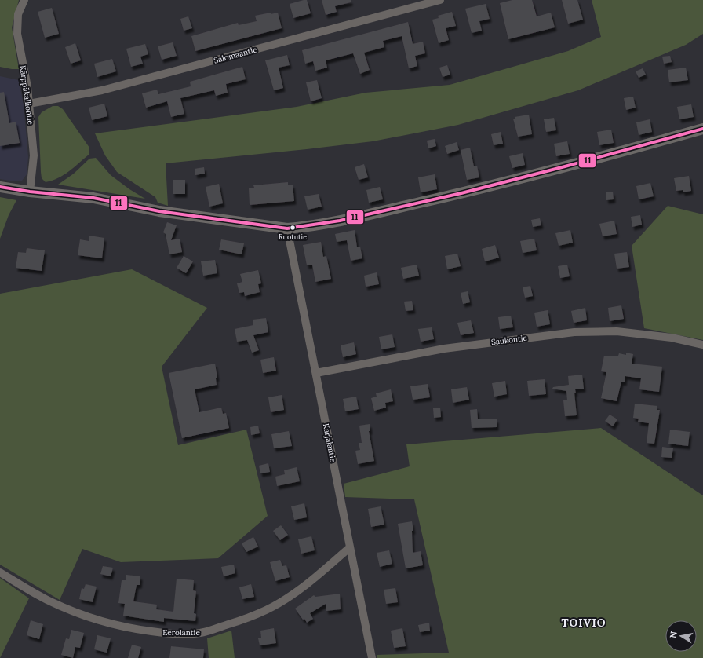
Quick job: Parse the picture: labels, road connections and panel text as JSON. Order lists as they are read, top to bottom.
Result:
{
  "streets": {
    "street": [
      "Salomaantie",
      "Kärppäkalliontie",
      "Saukontie",
      "Karjalantie",
      "Eerolantie"
    ]
  },
  "crossings": [
    ["Salomaantie", "Kärppäkalliontie"],
    ["Saukontie", "Karjalantie"],
    ["Karjalantie", "Eerolantie"]
  ],
  "districts": ["TOIVIO"],
  "places": ["Ruotutie"],
  "lines": ["transit line 11"],
  "north": "left"
}
